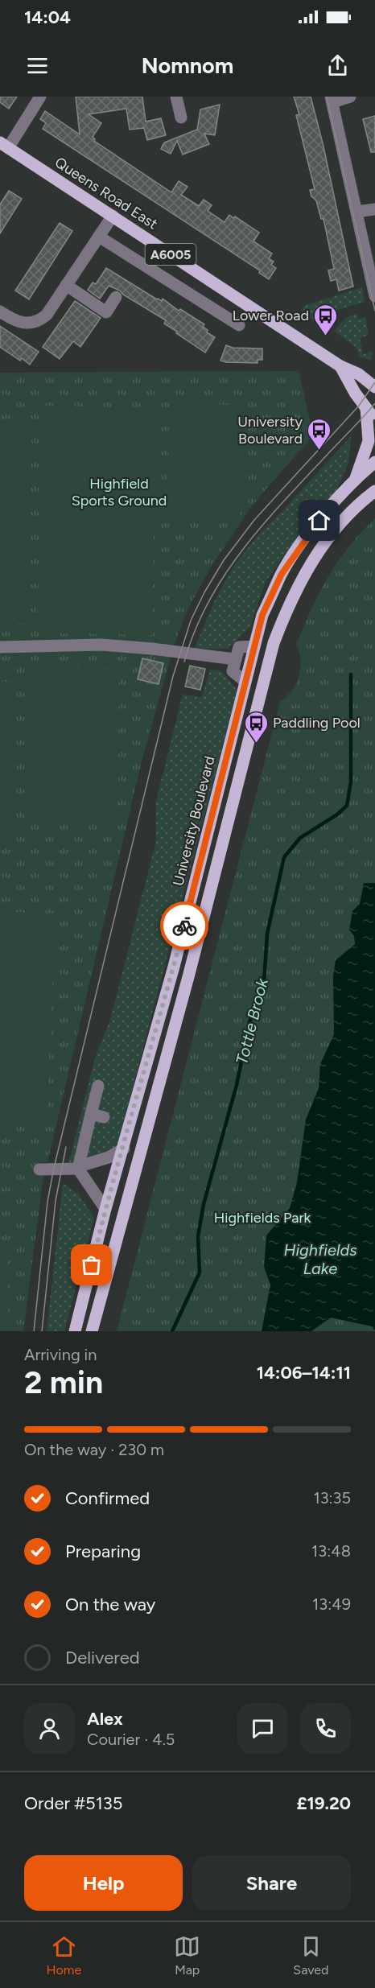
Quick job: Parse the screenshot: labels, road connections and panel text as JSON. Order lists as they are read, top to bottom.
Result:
{
  "streets": {
    "main road": ["Queens Road East", "A6005", "University Boulevard"]
  },
  "water": ["Tottle Brook", "Highfields Lake"],
  "parks": ["Highfield Sports Ground", "Highfields Park"],
  "places": {
    "bus stop": ["Lower Road", "University Boulevard", "Paddling Pool"]
  },
  "page": {
    "status": "14:04",
    "header": "Nomnom",
    "heading": ["2 min", "Arriving in", "14:06–14:11"],
    "panel": [
      "Alex",
      "Courier · 4.5",
      "Order #5135",
      "£19.20"
    ],
    "bar": "On the way · 230 m",
    "list": [
      ["Confirmed", "13:35"],
      ["Preparing", "13:48"],
      ["On the way", "13:49"],
      "Delivered"
    ],
    "buttons": ["Help", "Share"],
    "tabs": ["Home", "Map", "Saved"]
  }
}
